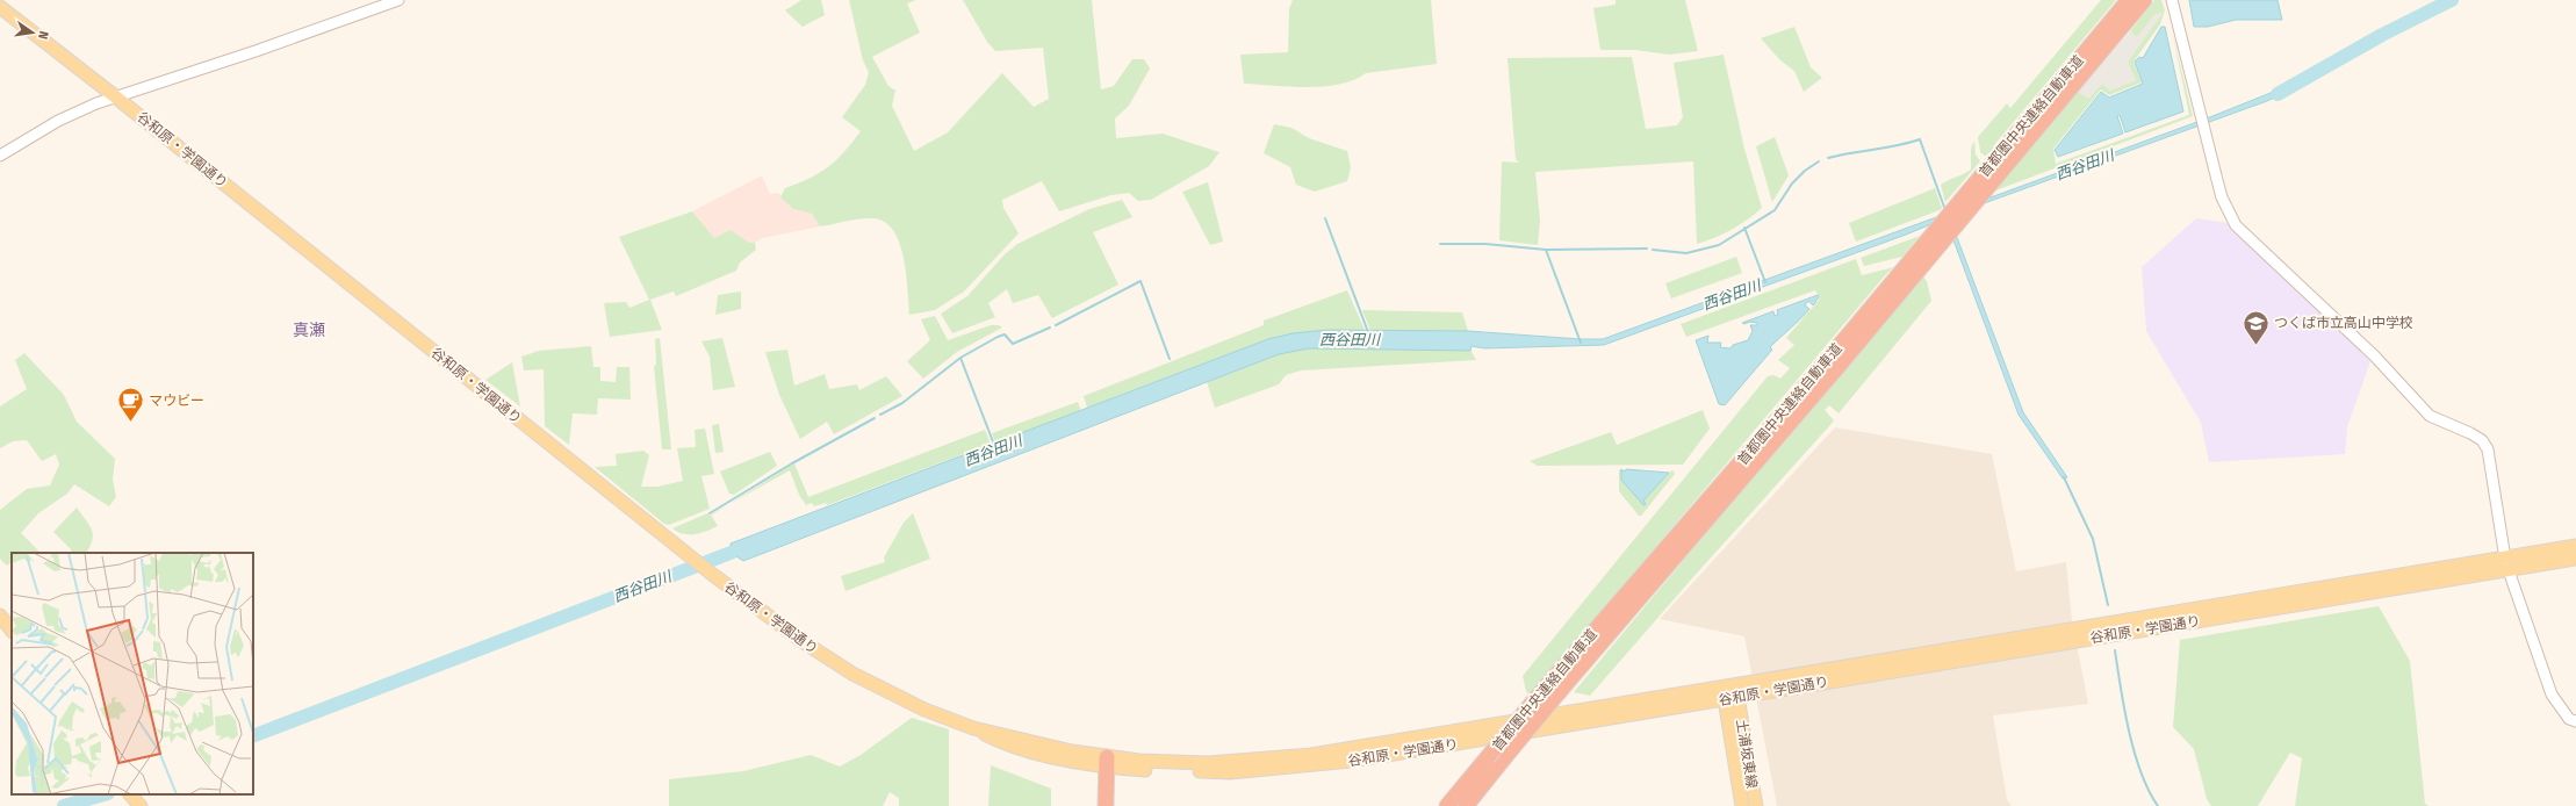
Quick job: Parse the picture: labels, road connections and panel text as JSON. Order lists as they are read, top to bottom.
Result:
{
  "streets": {
    "highway": ["首都圏中央連絡自動車道"],
    "main road": ["谷和原・学園通り", "土浦坂東線"]
  },
  "crossings": [
    ["谷和原・学園通り", "土浦坂東線"]
  ],
  "districts": ["真瀬"],
  "water": ["西谷田川"],
  "places": {
    "school or university": ["つくば市立高山中学校"],
    "cafe": ["マウビー"]
  },
  "north": "right"
}
